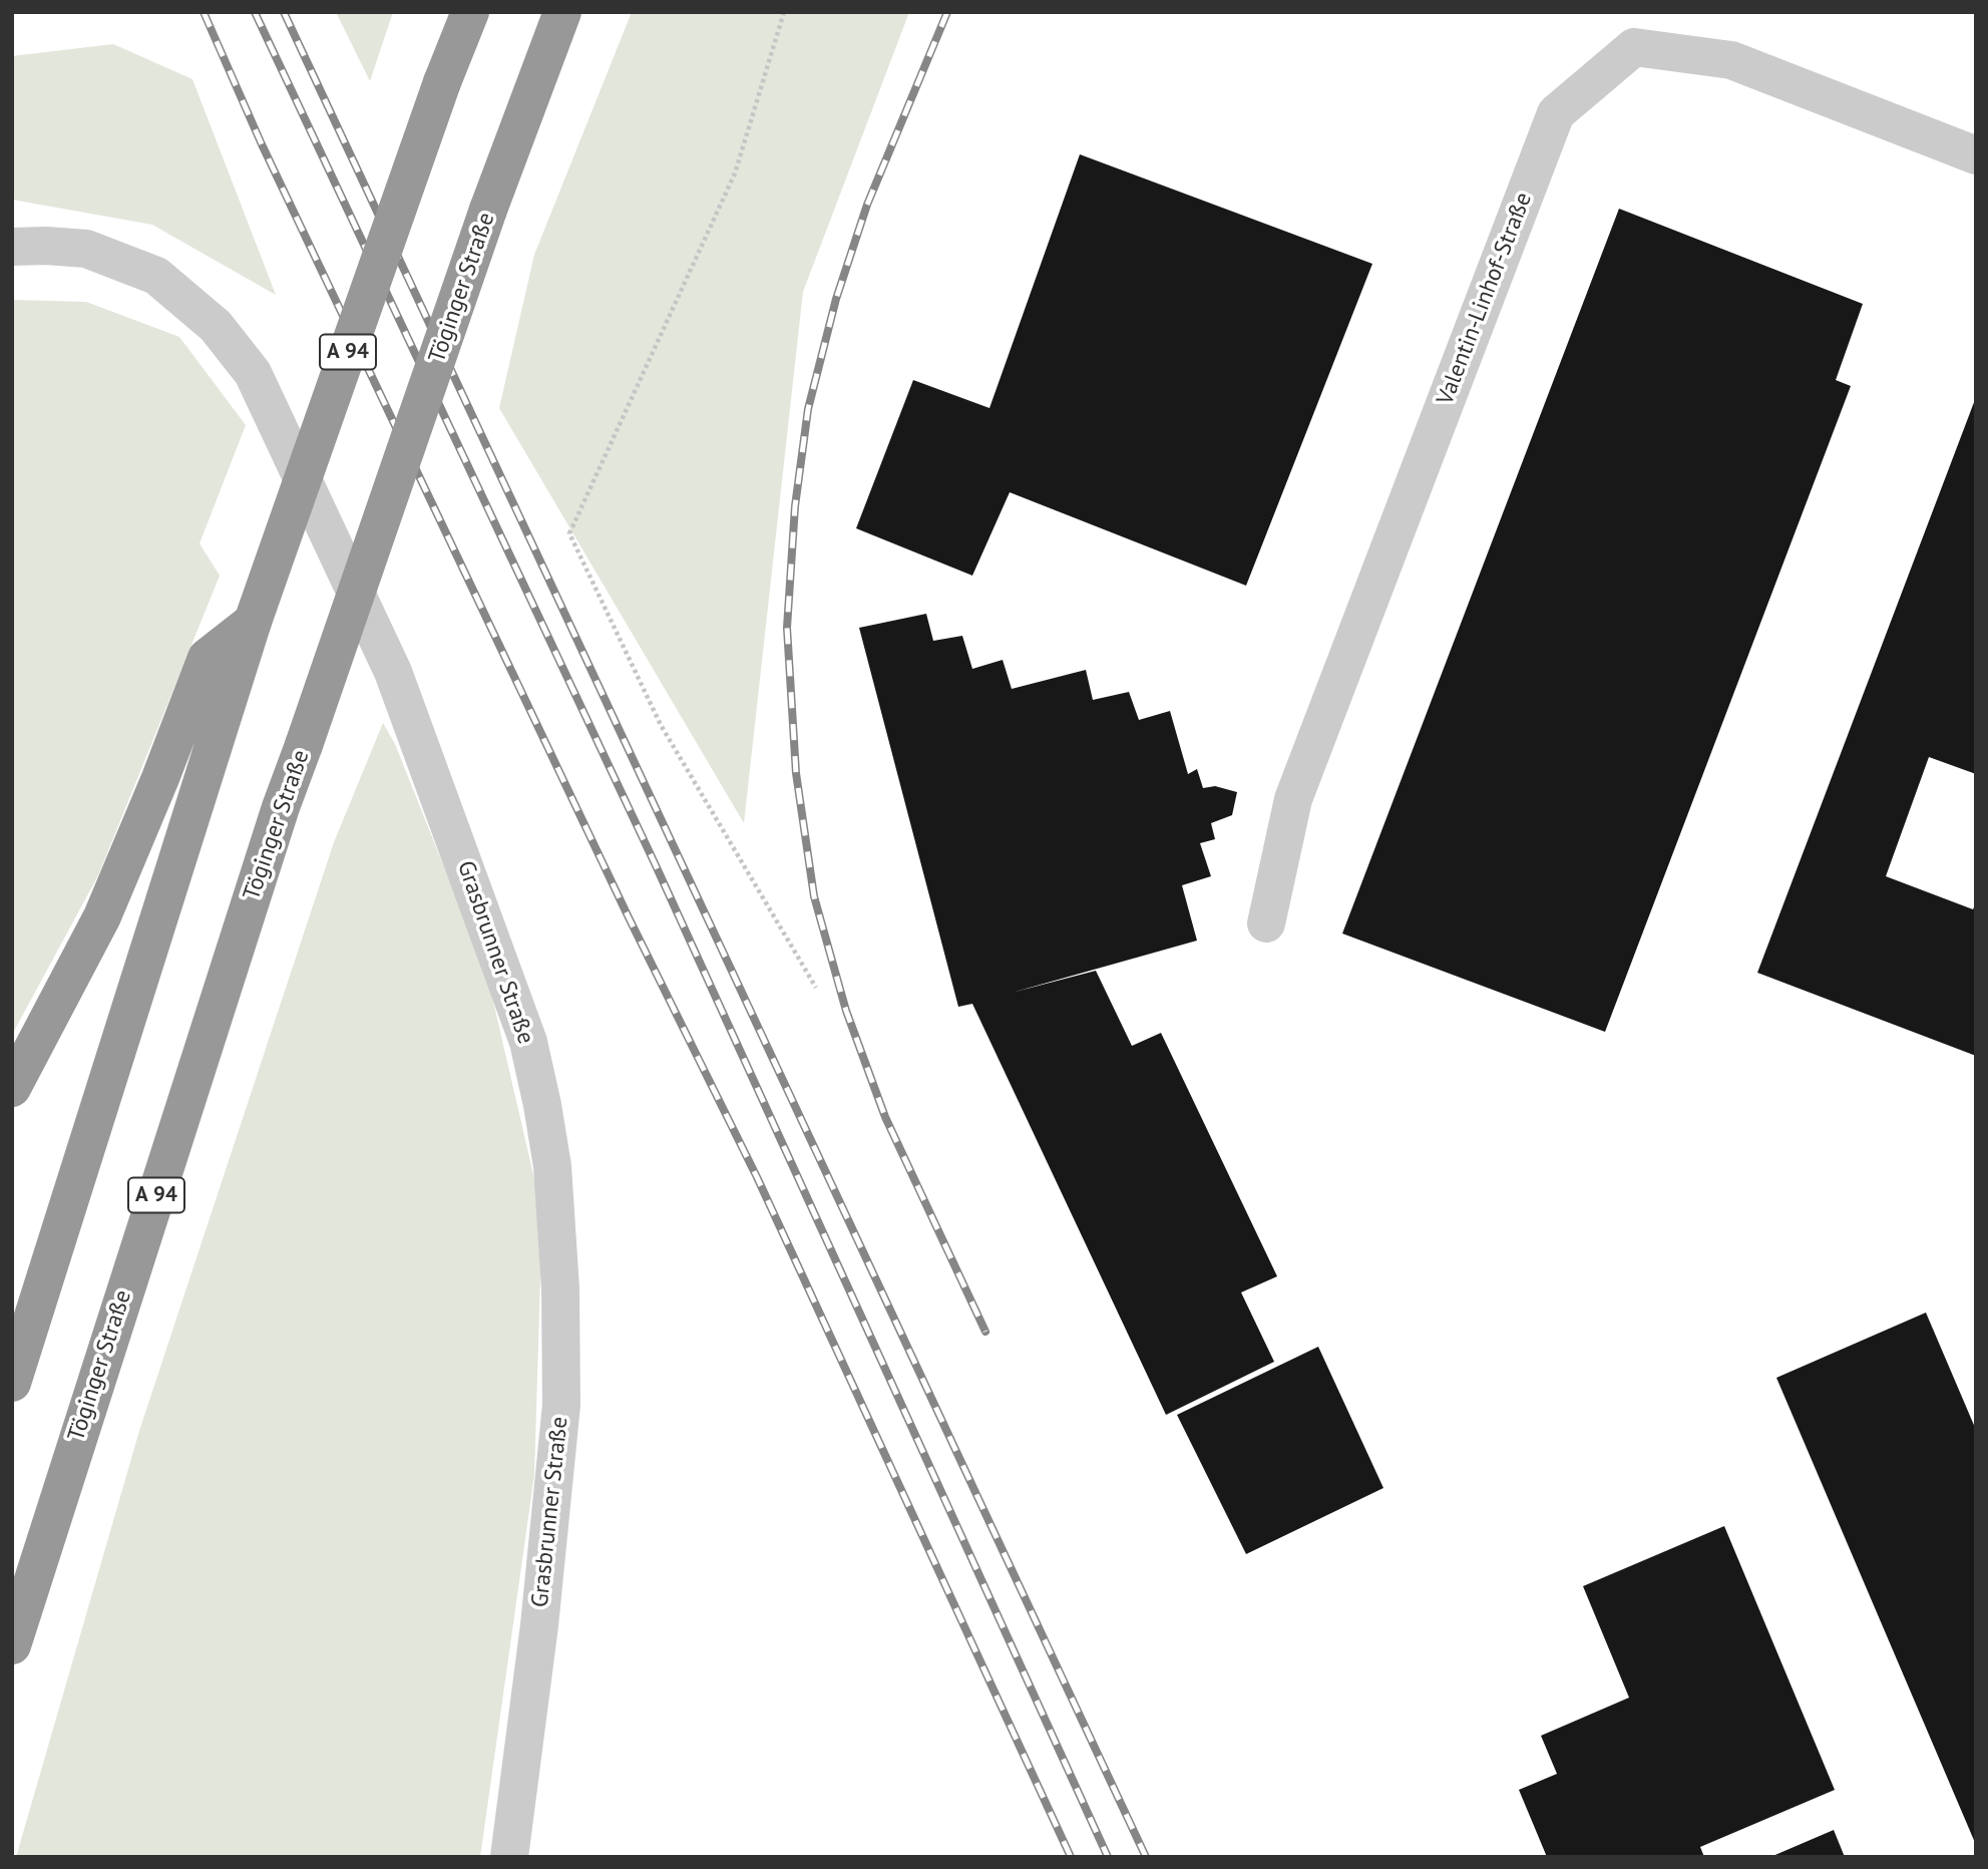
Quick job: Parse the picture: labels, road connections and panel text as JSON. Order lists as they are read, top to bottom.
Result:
{
  "streets": {
    "highway": ["Töginger Straße", "A 94"],
    "street": ["Valentin-Linhof-Straße", "Grasbrunner Straße"]
  }
}
